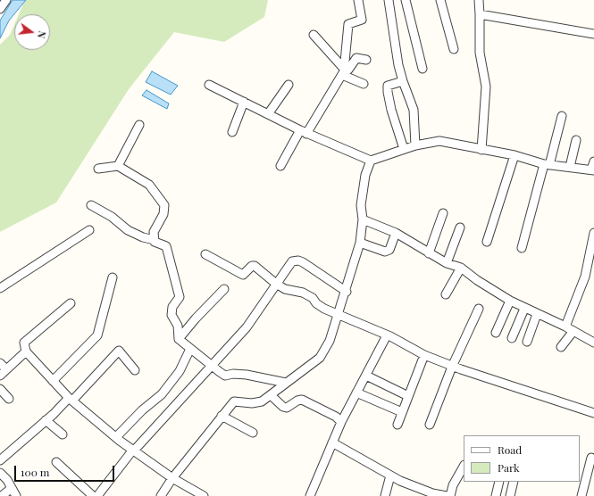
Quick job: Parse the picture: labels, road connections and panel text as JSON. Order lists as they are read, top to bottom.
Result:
{
  "legend": ["Road", "Park"],
  "scale_bar": "100 m",
  "north": "right"
}
